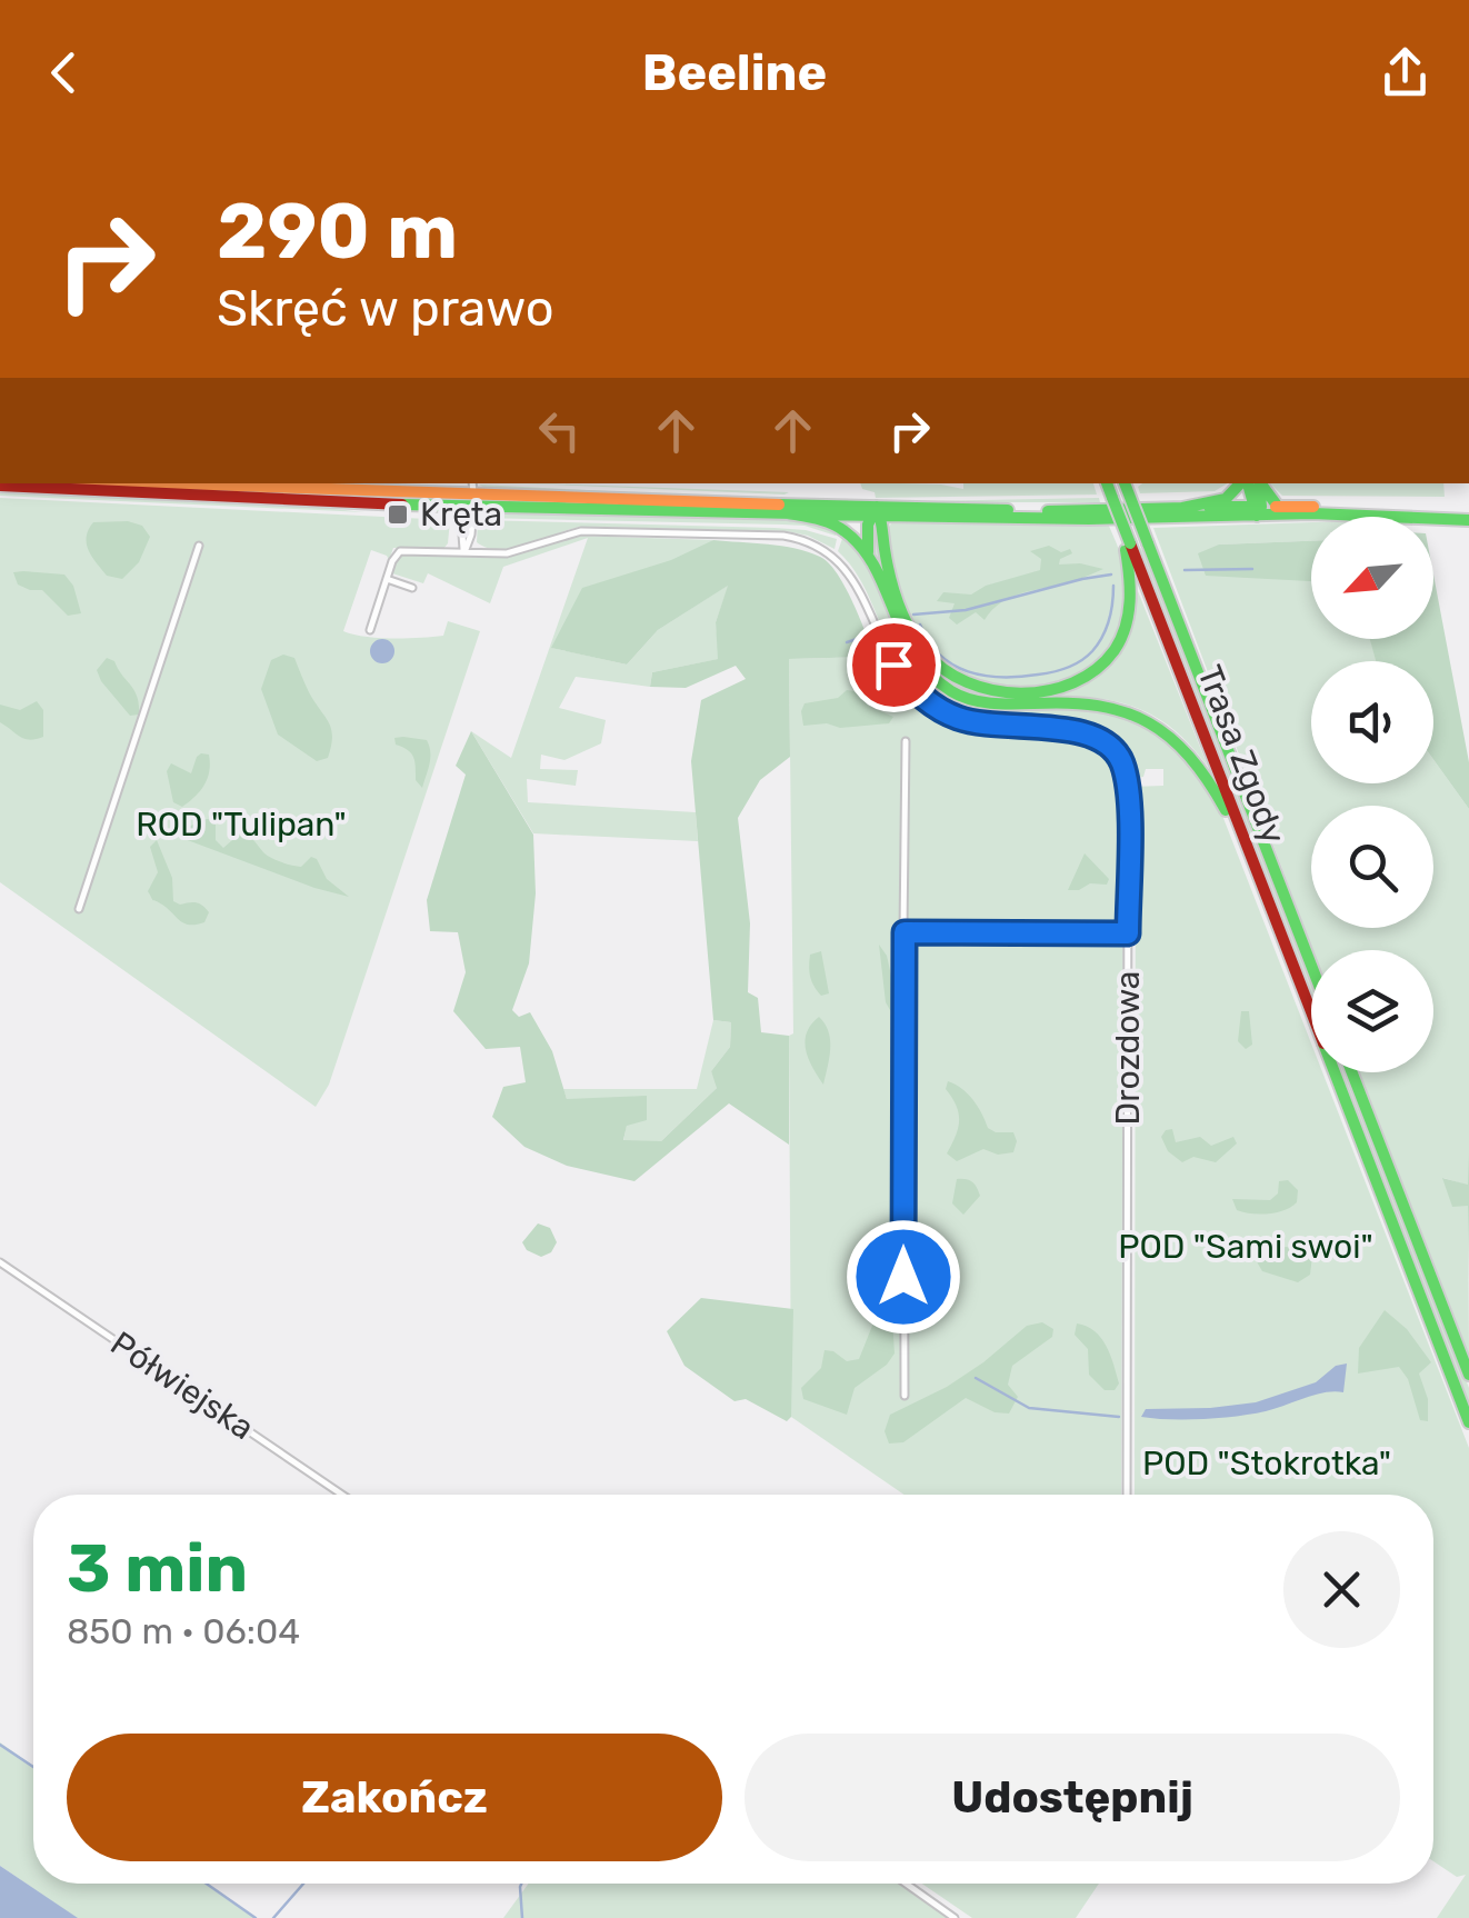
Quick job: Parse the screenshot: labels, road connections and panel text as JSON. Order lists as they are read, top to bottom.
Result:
{
  "streets": {
    "main road": ["Trasa Zgody"],
    "street": ["Drozdowa", "Półwiejska"]
  },
  "parks": ["ROD \"Tulipan\"", "POD \"Sami swoi\"", "POD \"Stokrotka\""],
  "places": {
    "transit": ["Kręta"]
  },
  "north": "bottom left",
  "page": {
    "header": "Beeline",
    "turn": ["290 m", "Skręć w prawo"],
    "heading": ["3 min", "850 m · 06:04"],
    "buttons": ["Zakończ", "Udostępnij"]
  }
}
